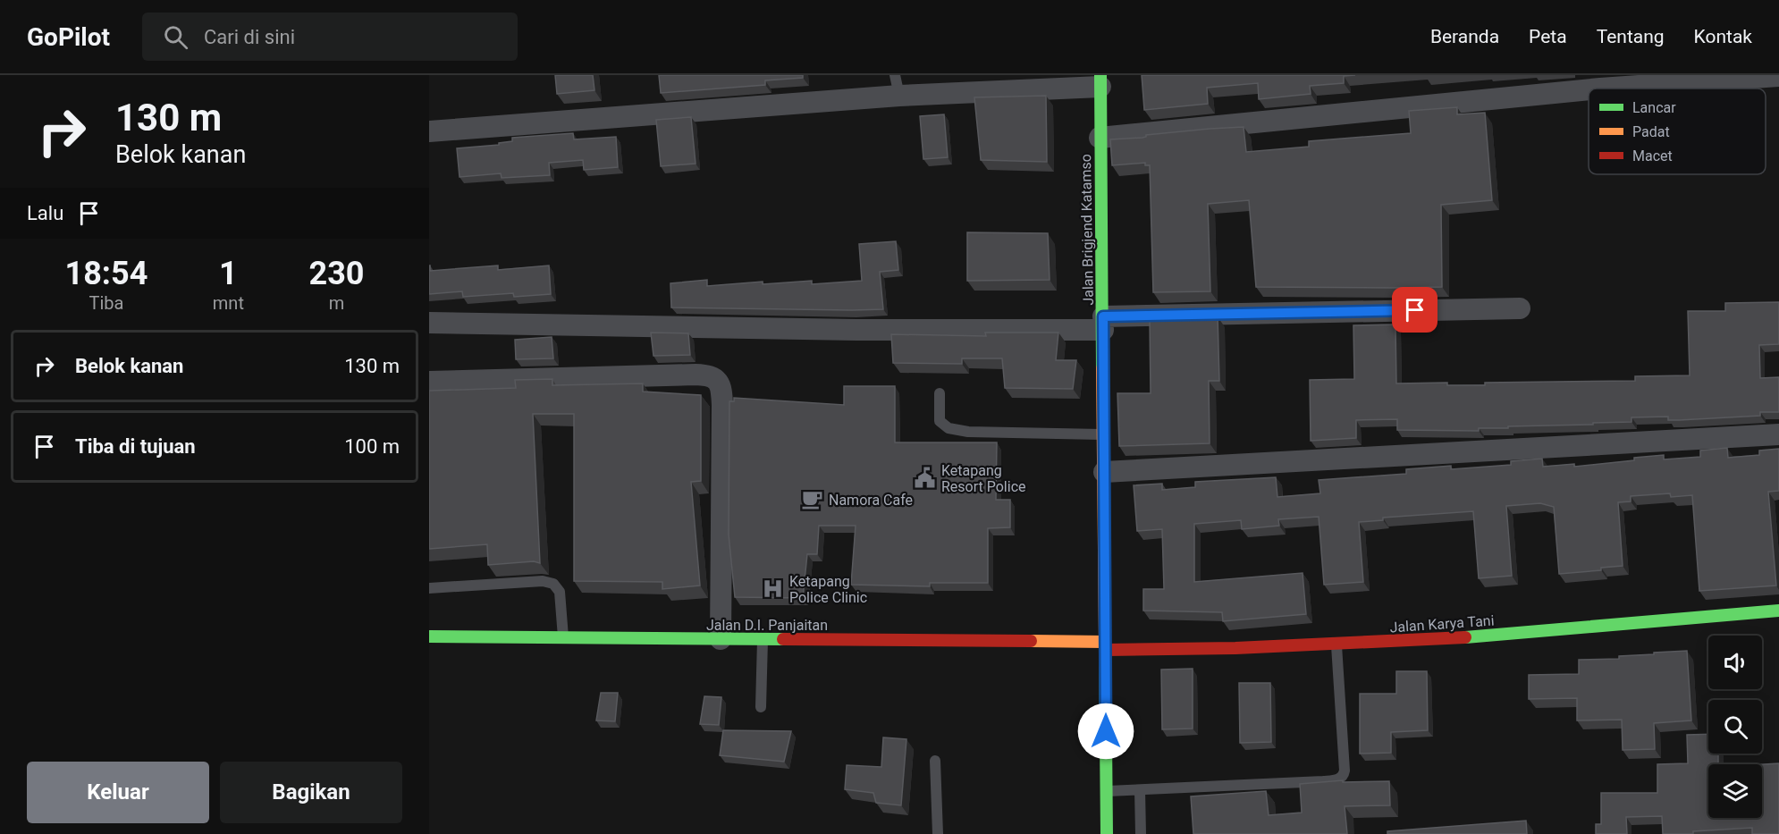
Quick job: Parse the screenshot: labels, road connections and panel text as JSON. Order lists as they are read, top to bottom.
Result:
{
  "streets": {
    "main road": ["Jalan Brigjend Katamso", "Jalan Karya Tani", "Jalan D.I. Panjaitan"]
  },
  "crossings": [
    ["Jalan Brigjend Katamso", "Jalan Karya Tani"],
    ["Jalan Brigjend Katamso", "Jalan D.I. Panjaitan"],
    ["Jalan Karya Tani", "Jalan D.I. Panjaitan"]
  ],
  "places": {
    "public building": ["Ketapang Resort Police"],
    "cafe": ["Namora Cafe"],
    "hospital": ["Ketapang Police Clinic"]
  },
  "legend": ["Lancar", "Padat", "Macet"],
  "page": {
    "header": "GoPilot",
    "search": "Cari di sini",
    "nav": [
      "Beranda",
      "Peta",
      "Tentang",
      "Kontak"
    ],
    "turn": ["130 m", "Belok kanan"],
    "then": "Lalu",
    "eta": [
      "18:54",
      "Tiba",
      "1",
      "mnt",
      "230",
      "m"
    ],
    "list": [
      {
        "name": "Belok kanan",
        "value": "130 m"
      },
      {
        "name": "Tiba di tujuan",
        "value": "100 m"
      }
    ],
    "buttons": ["Keluar", "Bagikan"]
  }
}
